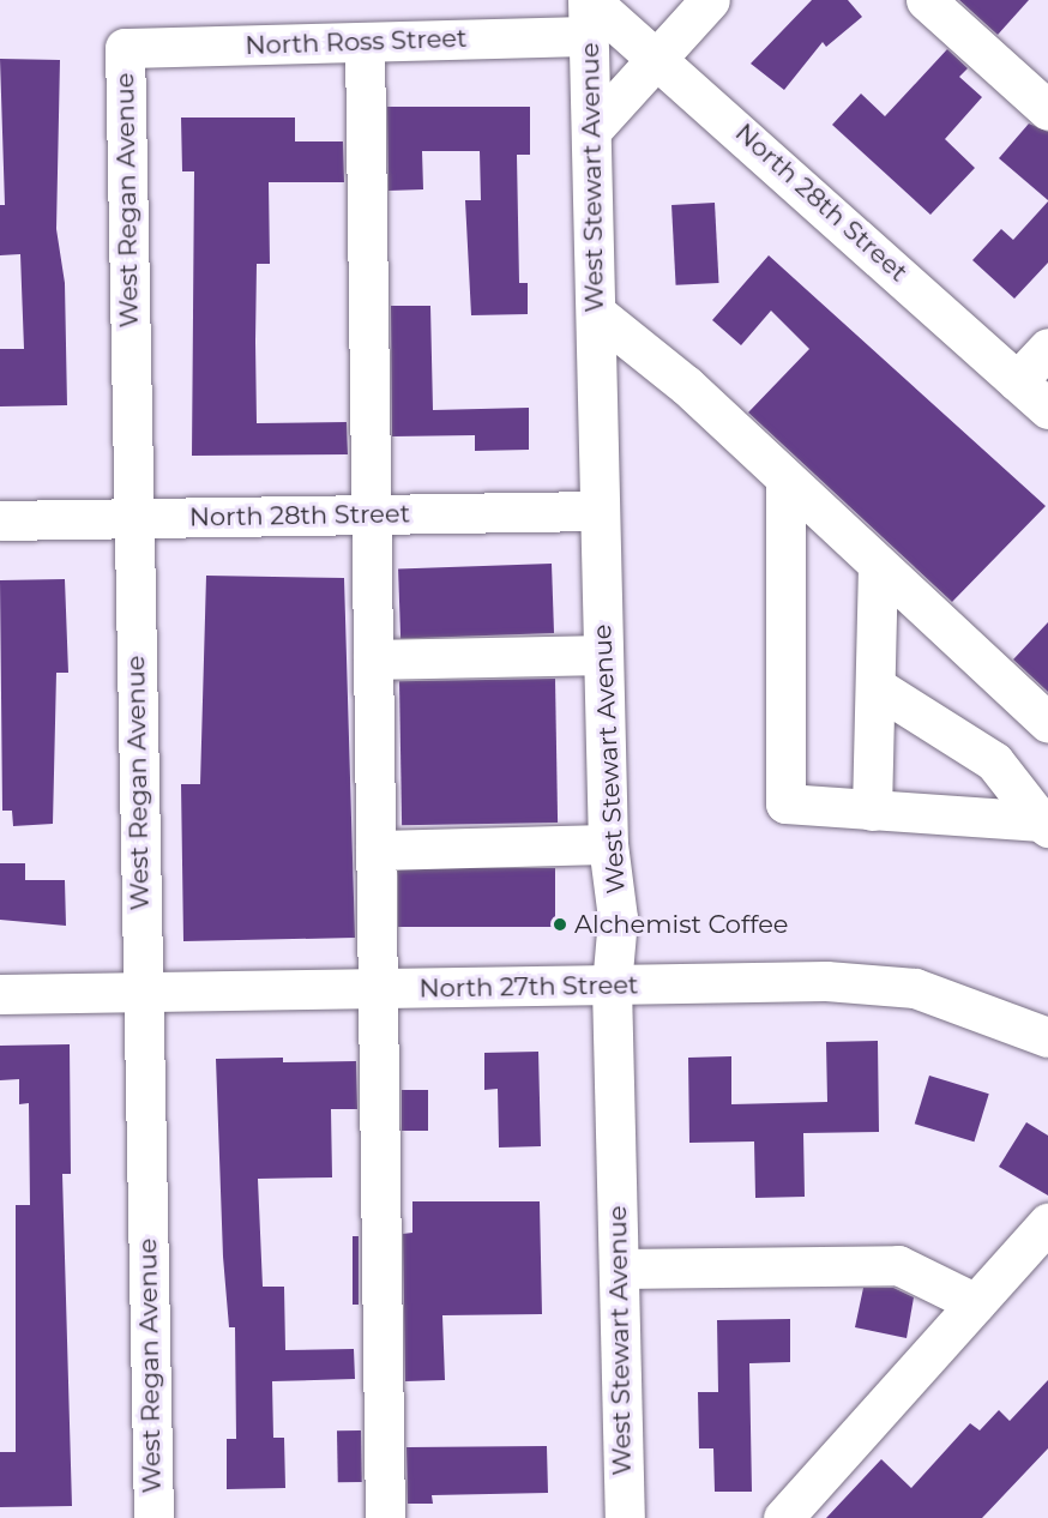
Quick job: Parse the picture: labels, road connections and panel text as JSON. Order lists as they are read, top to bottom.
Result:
{
  "streets": {
    "street": [
      "North Ross Street",
      "West Stewart Avenue",
      "West Regan Avenue",
      "North 28th Street",
      "North 27th Street"
    ]
  },
  "crossings": [
    ["North Ross Street", "West Stewart Avenue"],
    ["North Ross Street", "West Regan Avenue"],
    ["North Ross Street", "North 28th Street"],
    ["West Stewart Avenue", "North 28th Street"],
    ["West Stewart Avenue", "North 27th Street"],
    ["West Regan Avenue", "North 28th Street"],
    ["West Regan Avenue", "North 27th Street"]
  ],
  "places": ["Alchemist Coffee"]
}
